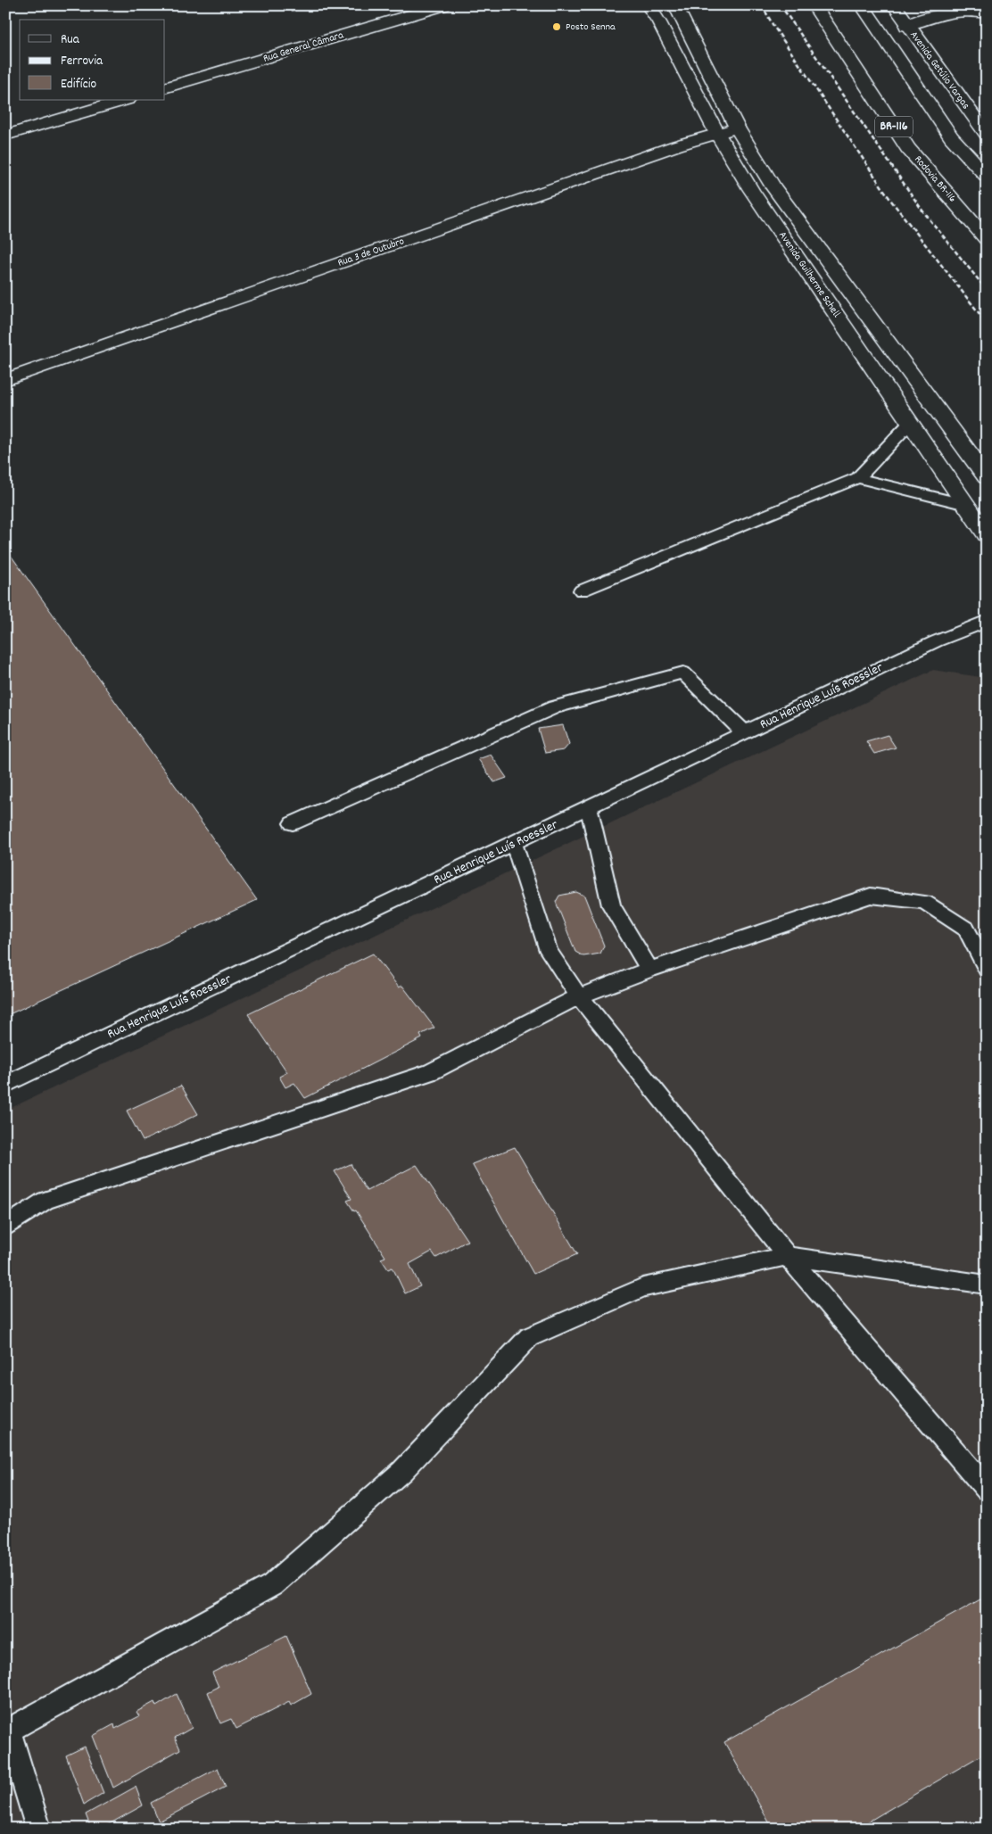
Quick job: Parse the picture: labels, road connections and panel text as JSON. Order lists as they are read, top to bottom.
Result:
{
  "streets": {
    "main road": [
      "Rua General Câmara",
      "Avenida Getúlio Vargas",
      "BR-116",
      "Rodovia BR-116",
      "Rua 3 de Outubro",
      "Avenida Guilherme Schell"
    ],
    "lane": ["Rua Henrique Luís Roessler"]
  },
  "crossings": [
    ["Rua 3 de Outubro", "Avenida Guilherme Schell"]
  ],
  "places": ["Posto Senna"],
  "legend": ["Rua", "Ferrovia", "Edifício"]
}
